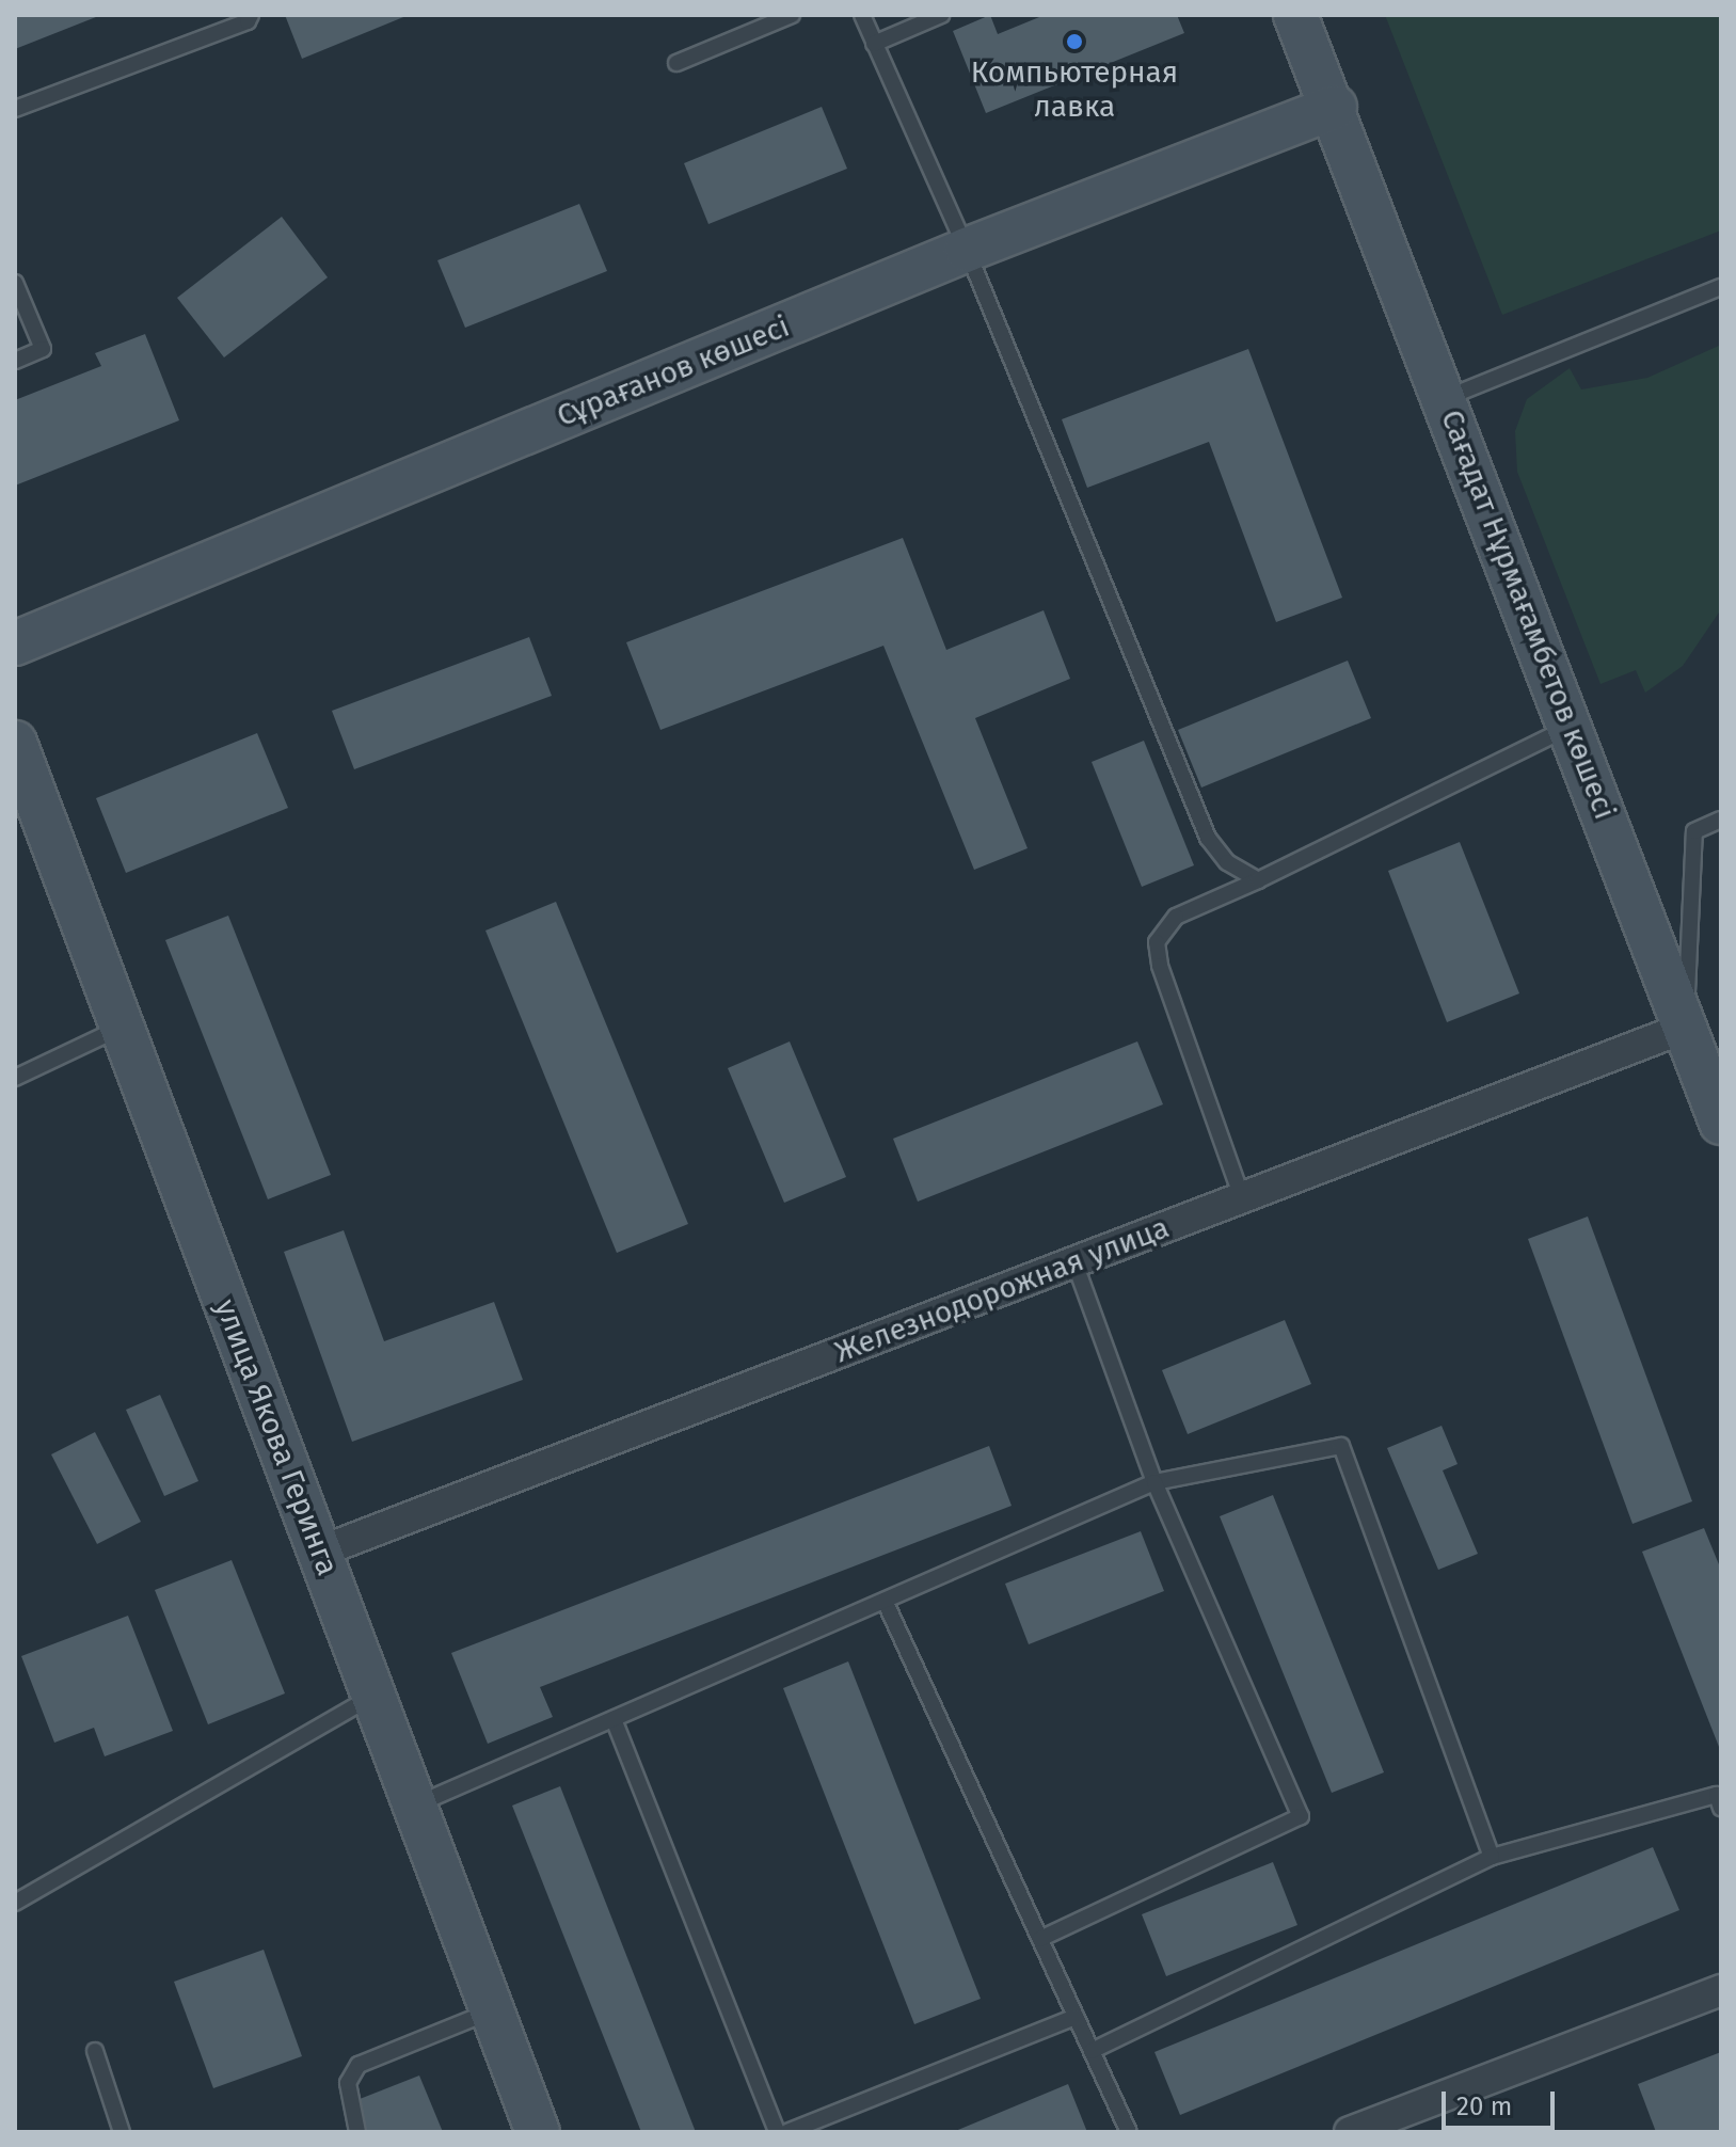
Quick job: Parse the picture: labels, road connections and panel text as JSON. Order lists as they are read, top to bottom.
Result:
{
  "streets": {
    "main road": ["Сұрағанов көшесі", "Сағадат Нұрмағамбетов көшесі", "улица Якова Геринга"],
    "street": ["Железнодорожная улица"]
  },
  "crossings": [
    ["Сұрағанов көшесі", "Сағадат Нұрмағамбетов көшесі"],
    ["Сағадат Нұрмағамбетов көшесі", "Железнодорожная улица"],
    ["Железнодорожная улица", "улица Якова Геринга"]
  ],
  "places": ["Компьютерная лавка"],
  "scale_bar": "20 m"
}
